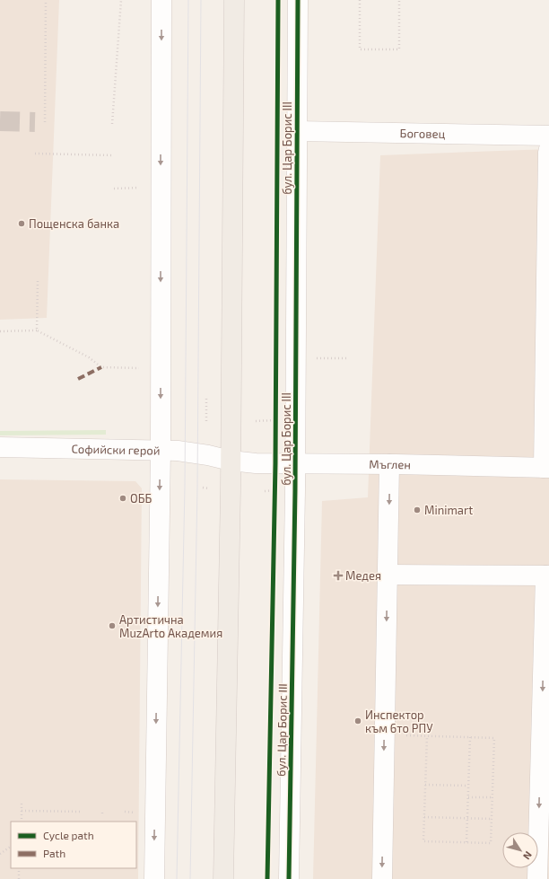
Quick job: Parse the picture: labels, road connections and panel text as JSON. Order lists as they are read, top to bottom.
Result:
{
  "streets": {
    "street": [
      "Боговец",
      "бул. Цар Борис III",
      "Софийски герой",
      "Мъглен"
    ]
  },
  "crossings": [
    ["Боговец", "бул. Цар Борис III"],
    ["бул. Цар Борис III", "Мъглен"],
    ["Софийски герой", "Мъглен"]
  ],
  "places": {
    "other": [
      "Пощенска банка",
      "ОББ",
      "Minimart",
      "Артистична MuzArto Академия",
      "Инспектор към 6то РПУ"
    ],
    "health": ["Медея"]
  },
  "legend": ["Cycle path", "Path"],
  "north": "bottom right"
}
